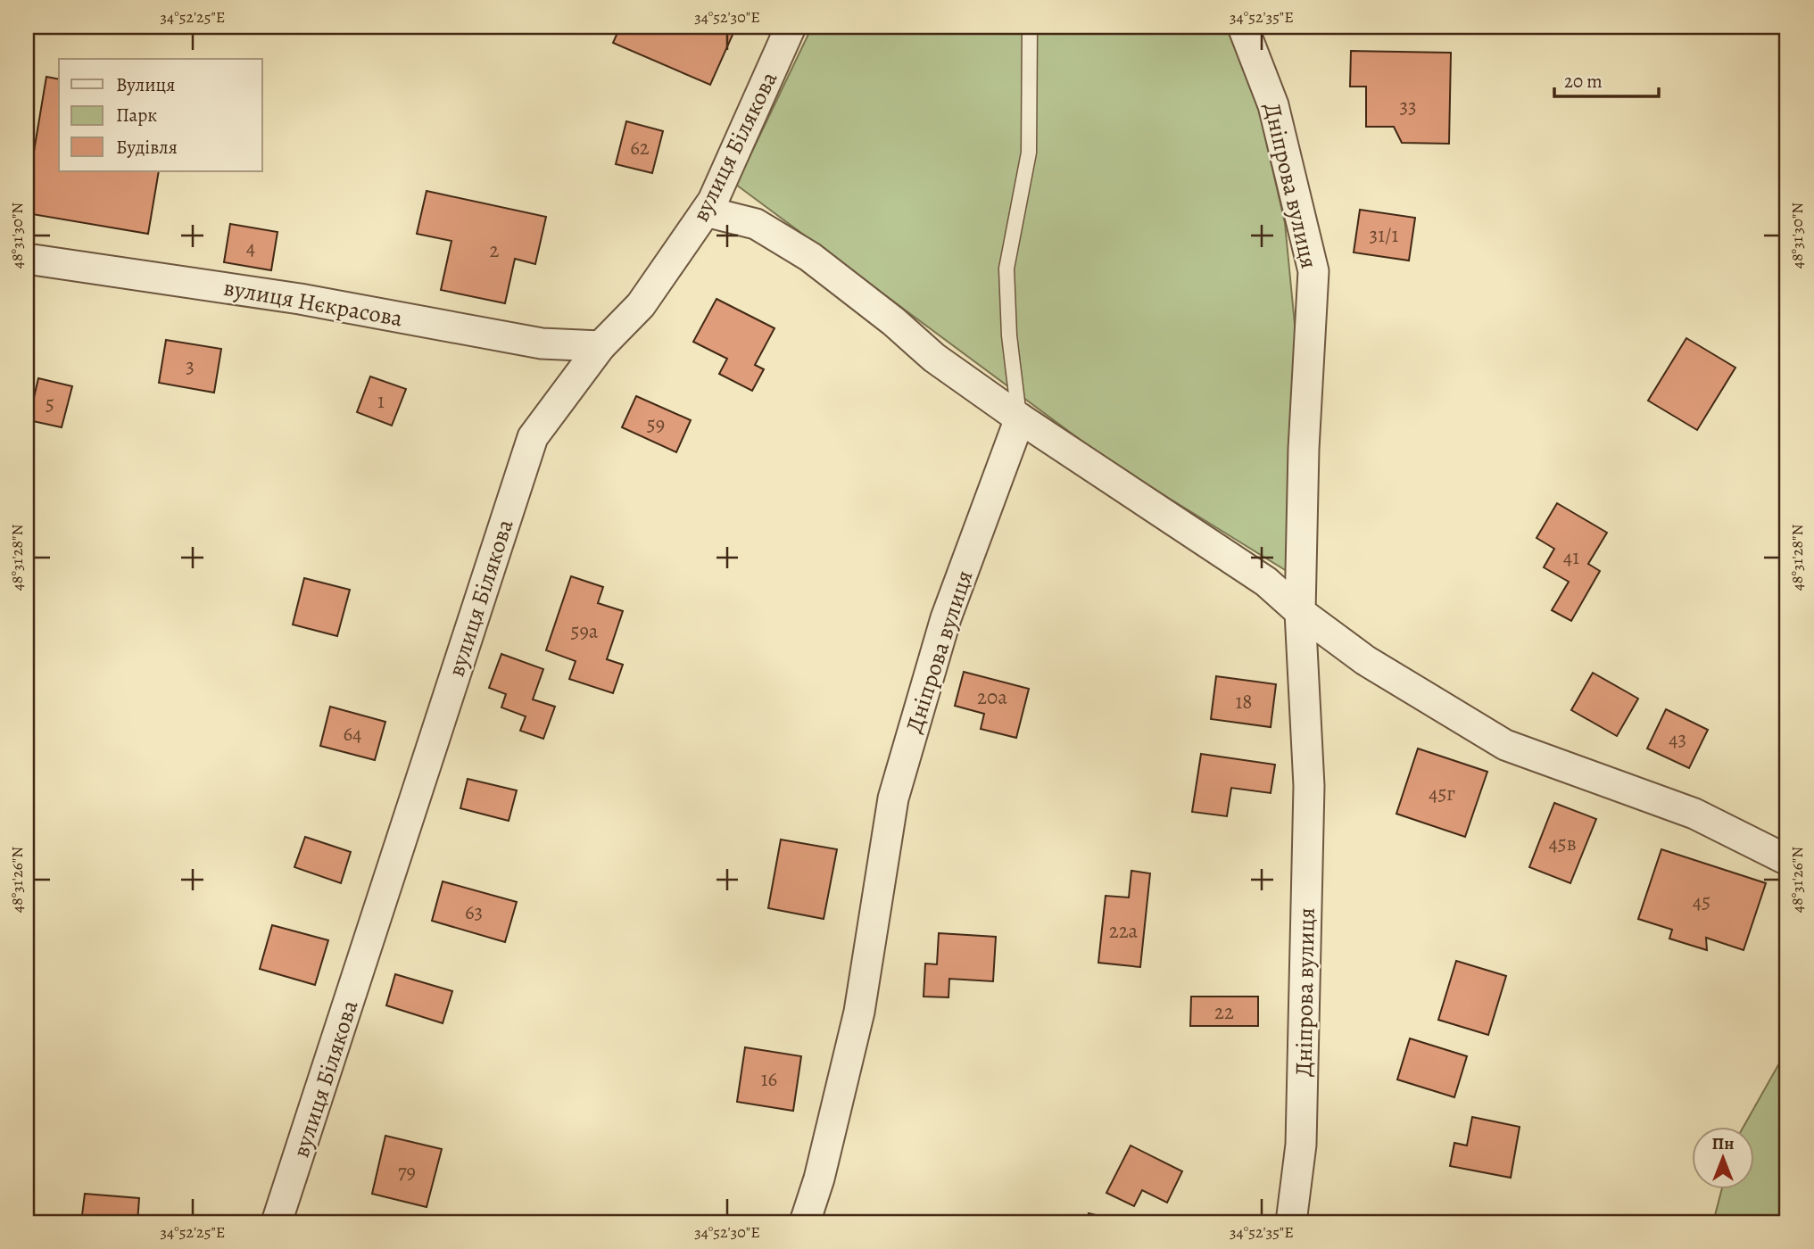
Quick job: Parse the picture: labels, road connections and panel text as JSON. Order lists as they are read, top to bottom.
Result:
{
  "streets": {
    "street": ["вулиця Білякова", "Дніпрова вулиця", "вулиця Нєкрасова"]
  },
  "crossings": [
    ["вулиця Білякова", "вулиця Нєкрасова"]
  ],
  "house_numbers": [
    "33",
    "62",
    "31/1",
    "4",
    "2",
    "3",
    "1",
    "5",
    "59",
    "41",
    "59а",
    "20а",
    "18",
    "64",
    "43",
    "45г",
    "45в",
    "45",
    "63",
    "22а",
    "22",
    "16",
    "79"
  ],
  "legend": ["Вулиця", "Парк", "Будівля"],
  "scale_bar": "20 m",
  "north": "top",
  "coordinates": [
    "34°52'25\"E",
    "34°52'30\"E",
    "34°52'35\"E",
    "48°31'30\"N",
    "48°31'28\"N",
    "48°31'26\"N"
  ]
}
